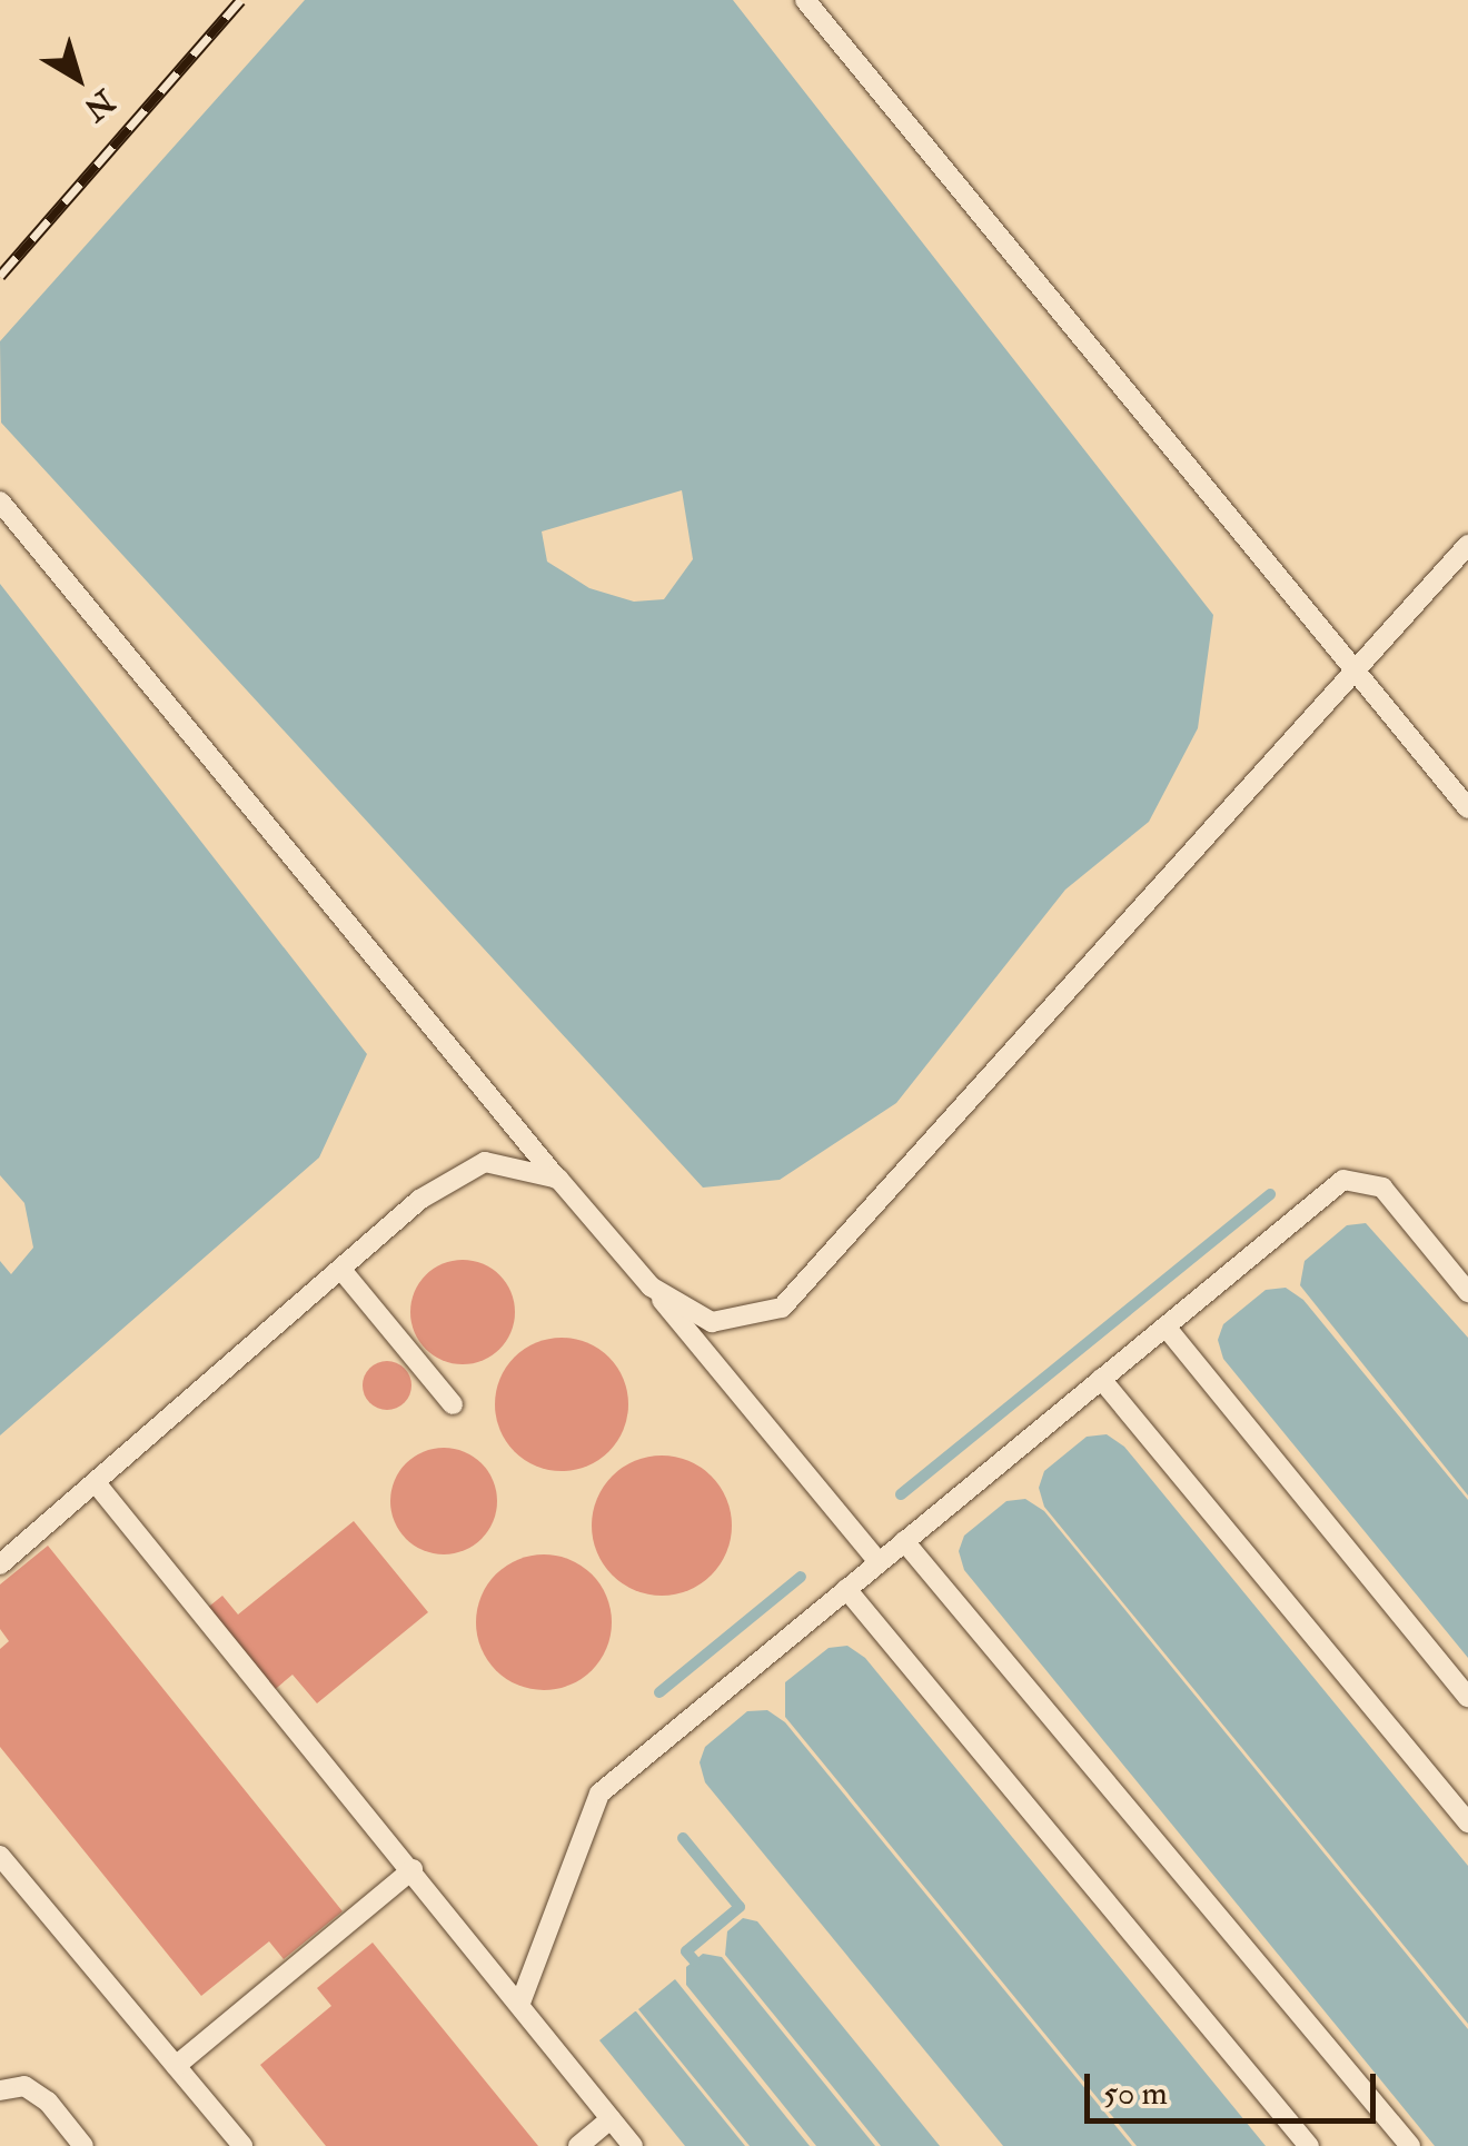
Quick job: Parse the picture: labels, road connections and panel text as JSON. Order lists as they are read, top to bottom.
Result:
{
  "scale_bar": "50 m",
  "north": "bottom right"
}
